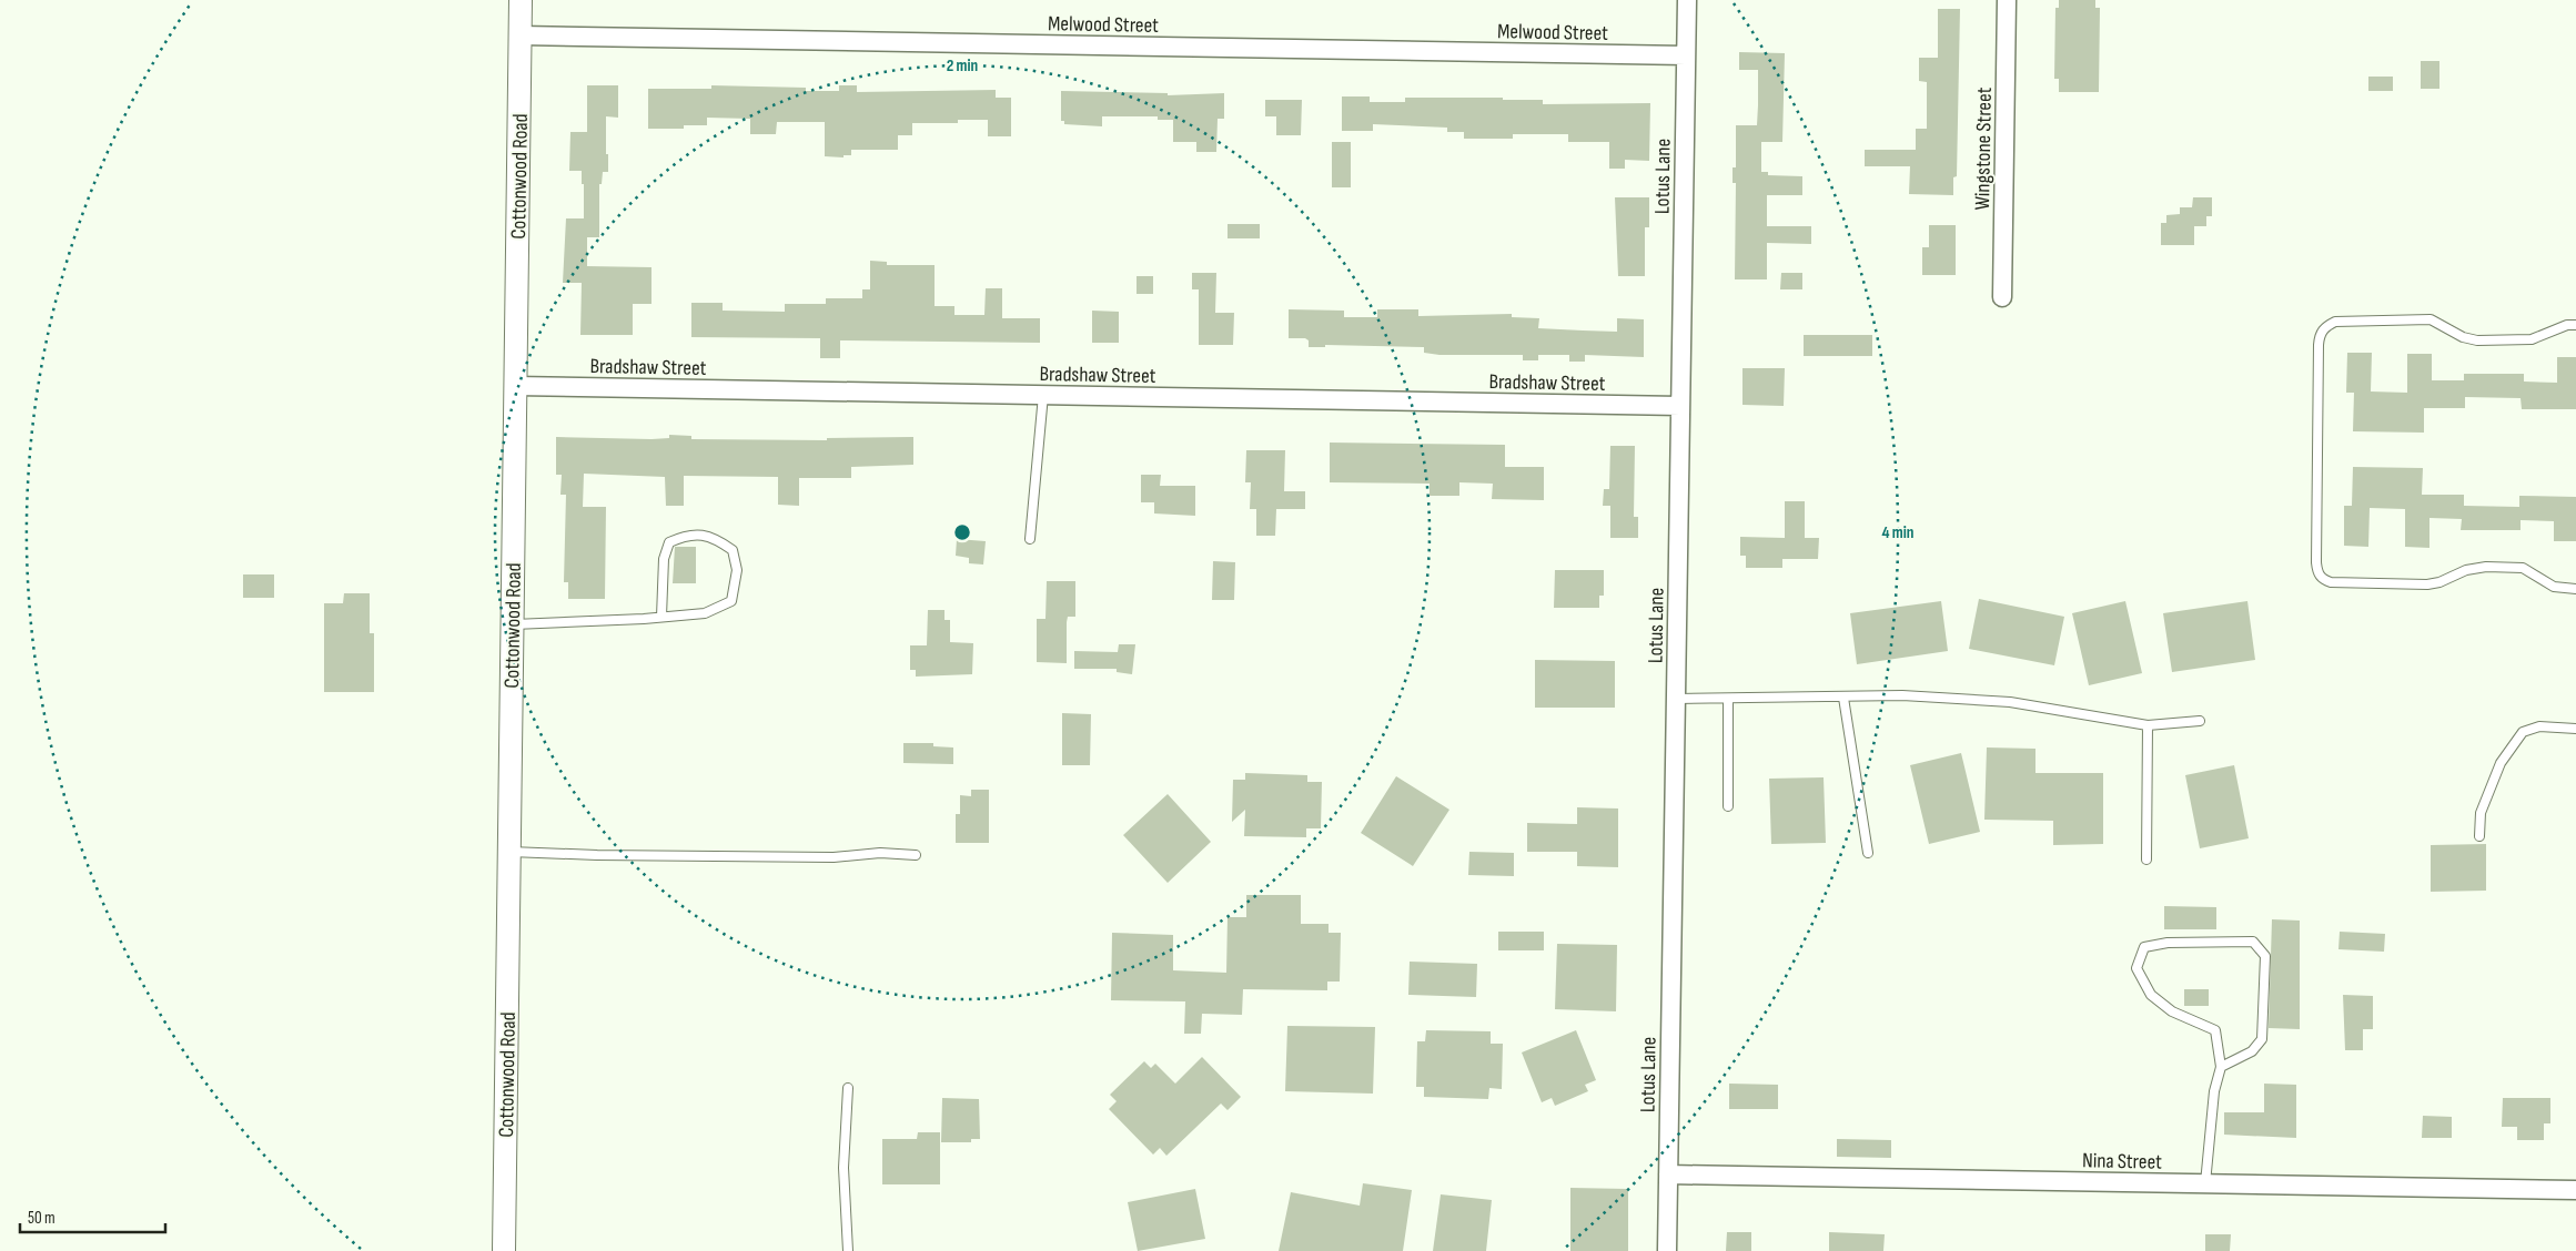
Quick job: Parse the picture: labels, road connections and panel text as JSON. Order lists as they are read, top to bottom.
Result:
{
  "streets": {
    "street": [
      "Melwood Street",
      "Wingstone Street",
      "Cottonwood Road",
      "Lotus Lane",
      "Bradshaw Street",
      "Nina Street"
    ]
  },
  "crossings": [
    ["Melwood Street", "Cottonwood Road"],
    ["Melwood Street", "Lotus Lane"],
    ["Cottonwood Road", "Bradshaw Street"],
    ["Lotus Lane", "Bradshaw Street"],
    ["Lotus Lane", "Nina Street"]
  ],
  "scale_bar": "50 m",
  "rings": ["2 min", "4 min"]
}
